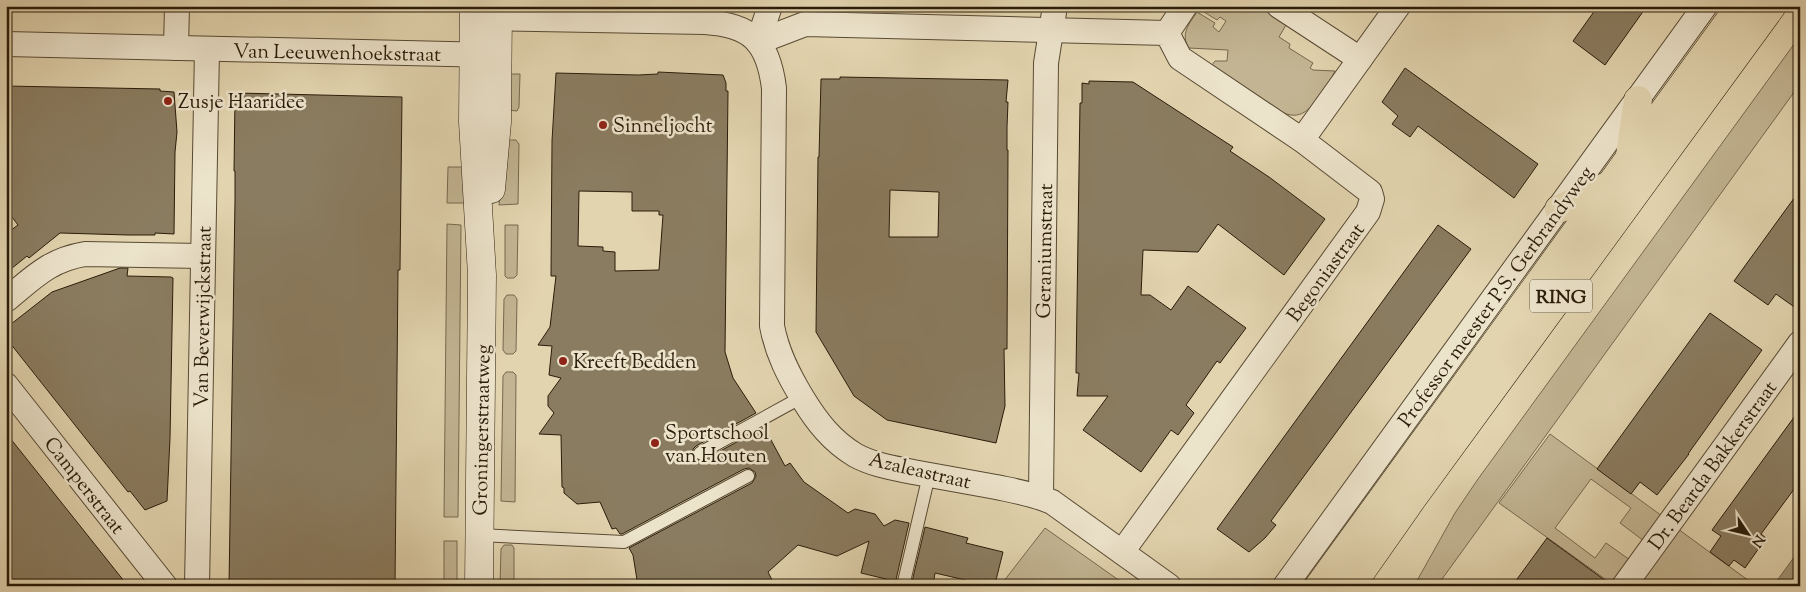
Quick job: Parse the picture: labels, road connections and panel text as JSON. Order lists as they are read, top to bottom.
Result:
{
  "streets": {
    "main road": ["Professor meester P.S. Gerbrandyweg", "RING", "Groningerstraatweg"],
    "street": [
      "Van Leeuwenhoekstraat",
      "Geraniumstraat",
      "Begoniastraat",
      "Van Beverwijckstraat",
      "Dr. Bearda Bakkerstraat",
      "Azaleastraat",
      "Camperstraat"
    ]
  },
  "crossings": [
    ["Van Leeuwenhoekstraat", "Van Beverwijckstraat"],
    ["Van Leeuwenhoekstraat", "Groningerstraatweg"],
    ["Geraniumstraat", "Azaleastraat"],
    ["Begoniastraat", "Azaleastraat"]
  ],
  "places": [
    "Zusje Haaridee",
    "Sinneljocht",
    "Kreeft Bedden",
    "Sportschool van Houten"
  ],
  "north": "bottom right"
}
